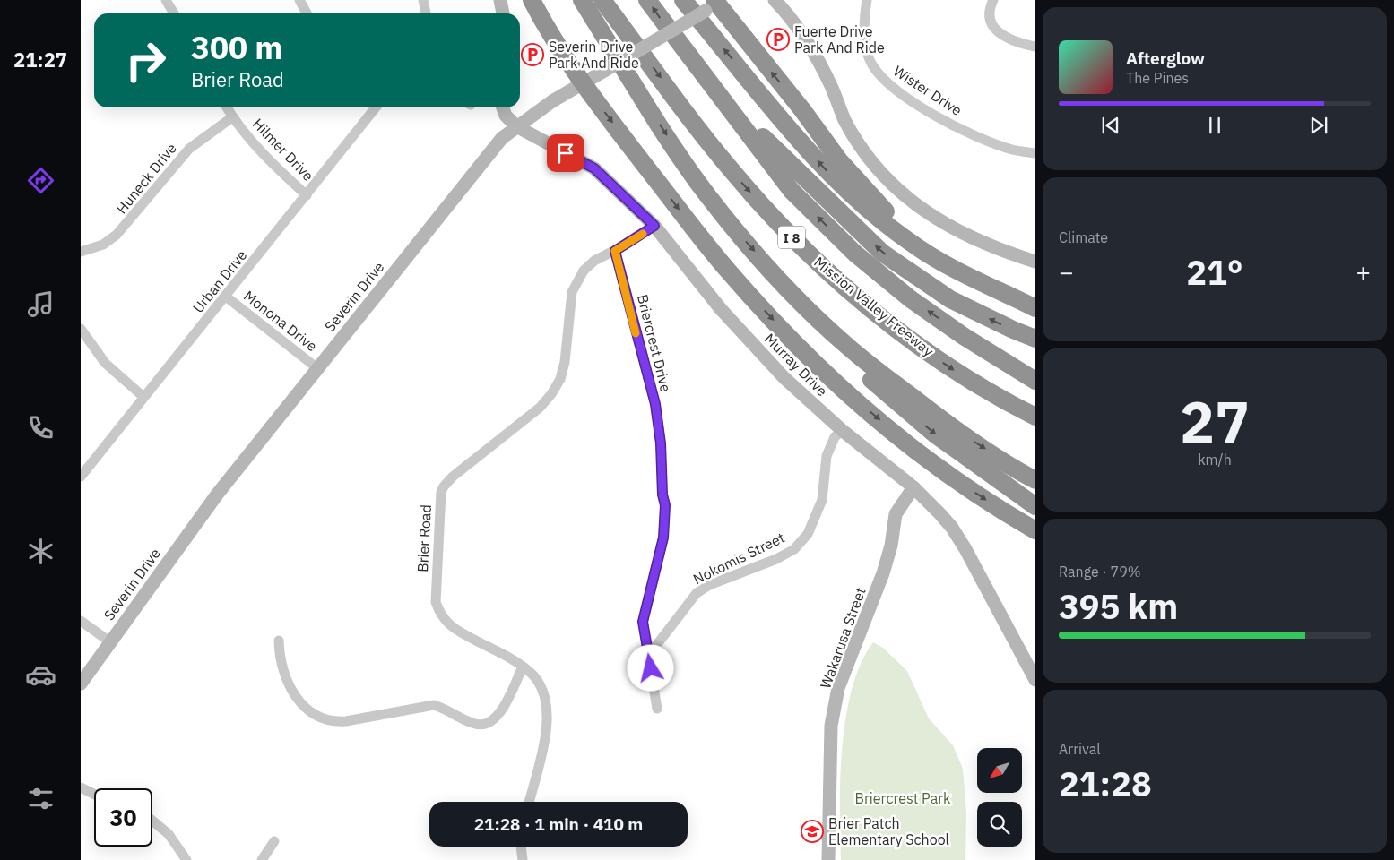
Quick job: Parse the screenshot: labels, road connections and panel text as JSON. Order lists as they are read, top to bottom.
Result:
{
  "streets": {
    "highway": ["I 8", "Mission Valley Freeway"],
    "main road": ["Severin Drive", "Murray Drive", "Wakarusa Street"],
    "street": [
      "Wister Drive",
      "Hilmer Drive",
      "Huneck Drive",
      "Urban Drive",
      "Monona Drive",
      "Briercrest Drive",
      "Brier Road",
      "Nokomis Street"
    ]
  },
  "crossings": [
    ["Hilmer Drive", "Huneck Drive"],
    ["Hilmer Drive", "Urban Drive"],
    ["Urban Drive", "Monona Drive"],
    ["Severin Drive", "Monona Drive"],
    ["Severin Drive", "Murray Drive"],
    ["Briercrest Drive", "Brier Road"],
    ["Briercrest Drive", "Nokomis Street"],
    ["Murray Drive", "Brier Road"],
    ["Murray Drive", "Nokomis Street"],
    ["Murray Drive", "Wakarusa Street"]
  ],
  "parks": ["Briercrest Park"],
  "places": {
    "parking": ["Fuerte Drive Park And Ride", "Severin Drive Park And Ride"],
    "school or university": ["Brier Patch Elementary School"]
  },
  "north": "bottom left",
  "page": {
    "tabs": "21:27",
    "turn": ["300 m", "Brier Road"],
    "song": ["Afterglow", "The Pines"],
    "tile": [
      "Climate",
      ["27", "km/h"],
      ["Range · 79%", "395 km"],
      ["Arrival", "21:28"]
    ],
    "heat": ["−", "21°", "+"],
    "limit": "30",
    "trip": "21:28 · 1 min · 410 m"
  }
}
